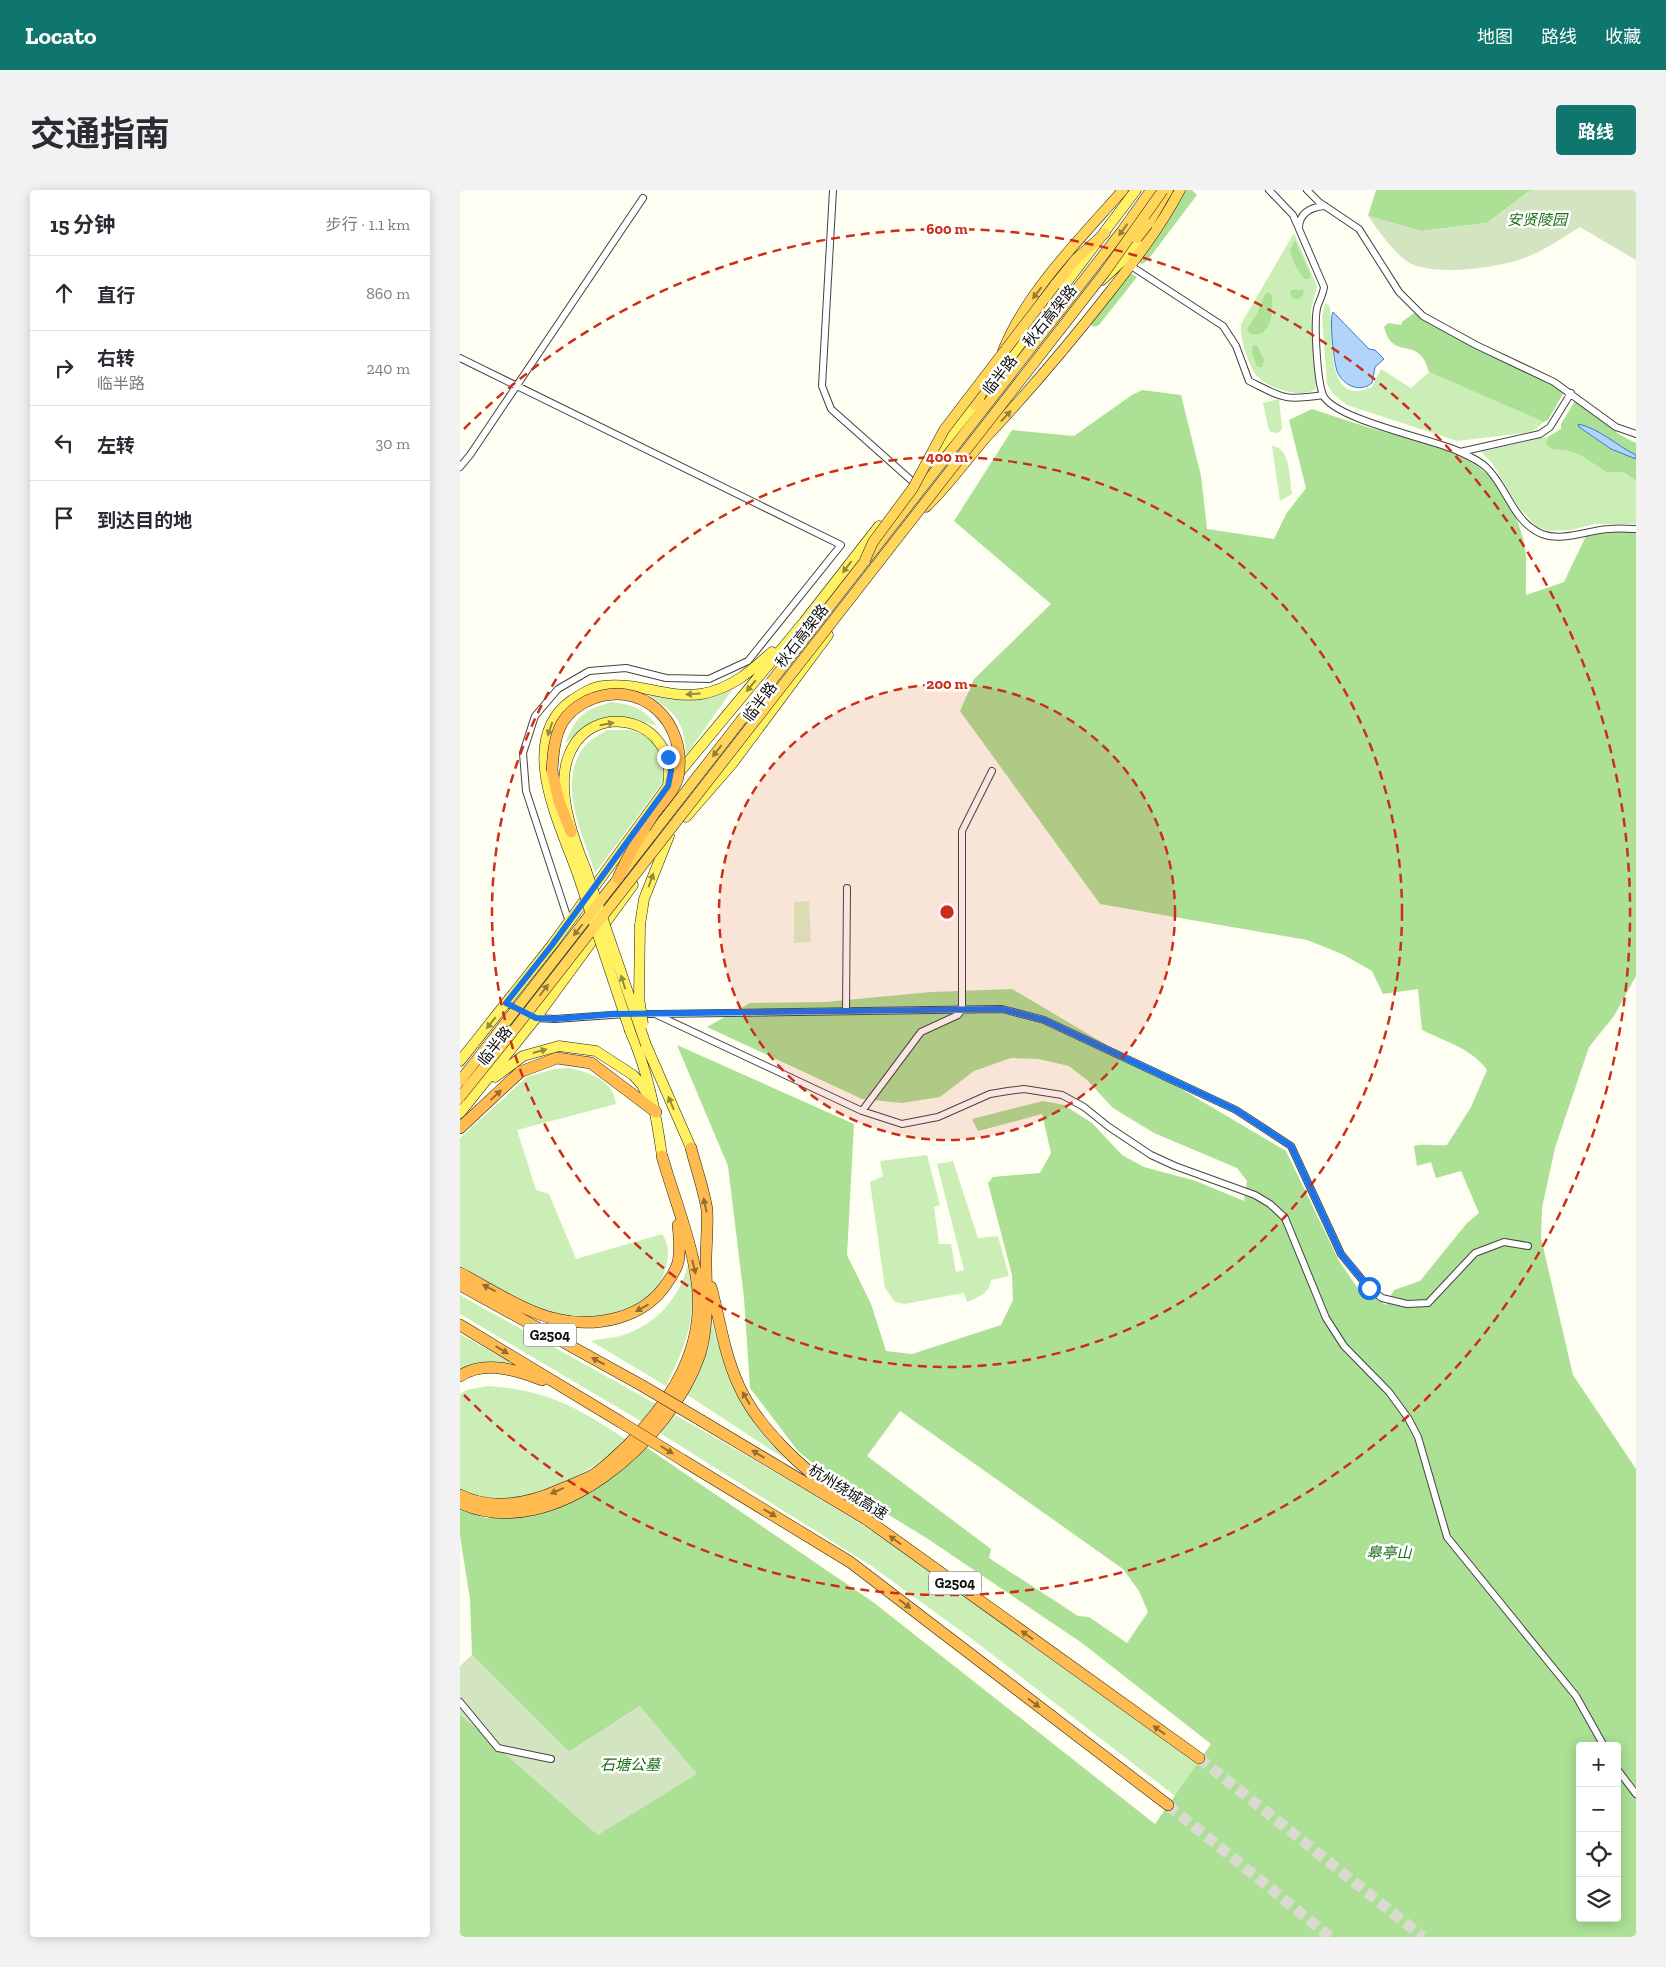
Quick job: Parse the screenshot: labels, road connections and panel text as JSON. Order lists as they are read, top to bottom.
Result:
{
  "streets": {
    "highway": ["秋石高架路", "G2504", "杭州绕城高速"],
    "main road": ["临半路"]
  },
  "parks": ["安贤陵园", "皋亭山", "石塘公墓"],
  "page": {
    "header": "Locato",
    "nav": ["地图", "路线", "收藏"],
    "title": "交通指南",
    "buttons": "路线",
    "heading": ["15 分钟", "步行 · 1.1 km"],
    "list": [
      ["直行", "860 m"],
      ["右转", "临半路", "240 m"],
      ["左转", "30 m"],
      "到达目的地"
    ],
    "map_buttons": ["+", "−"]
  },
  "rings": ["600 m", "400 m", "200 m"]
}
